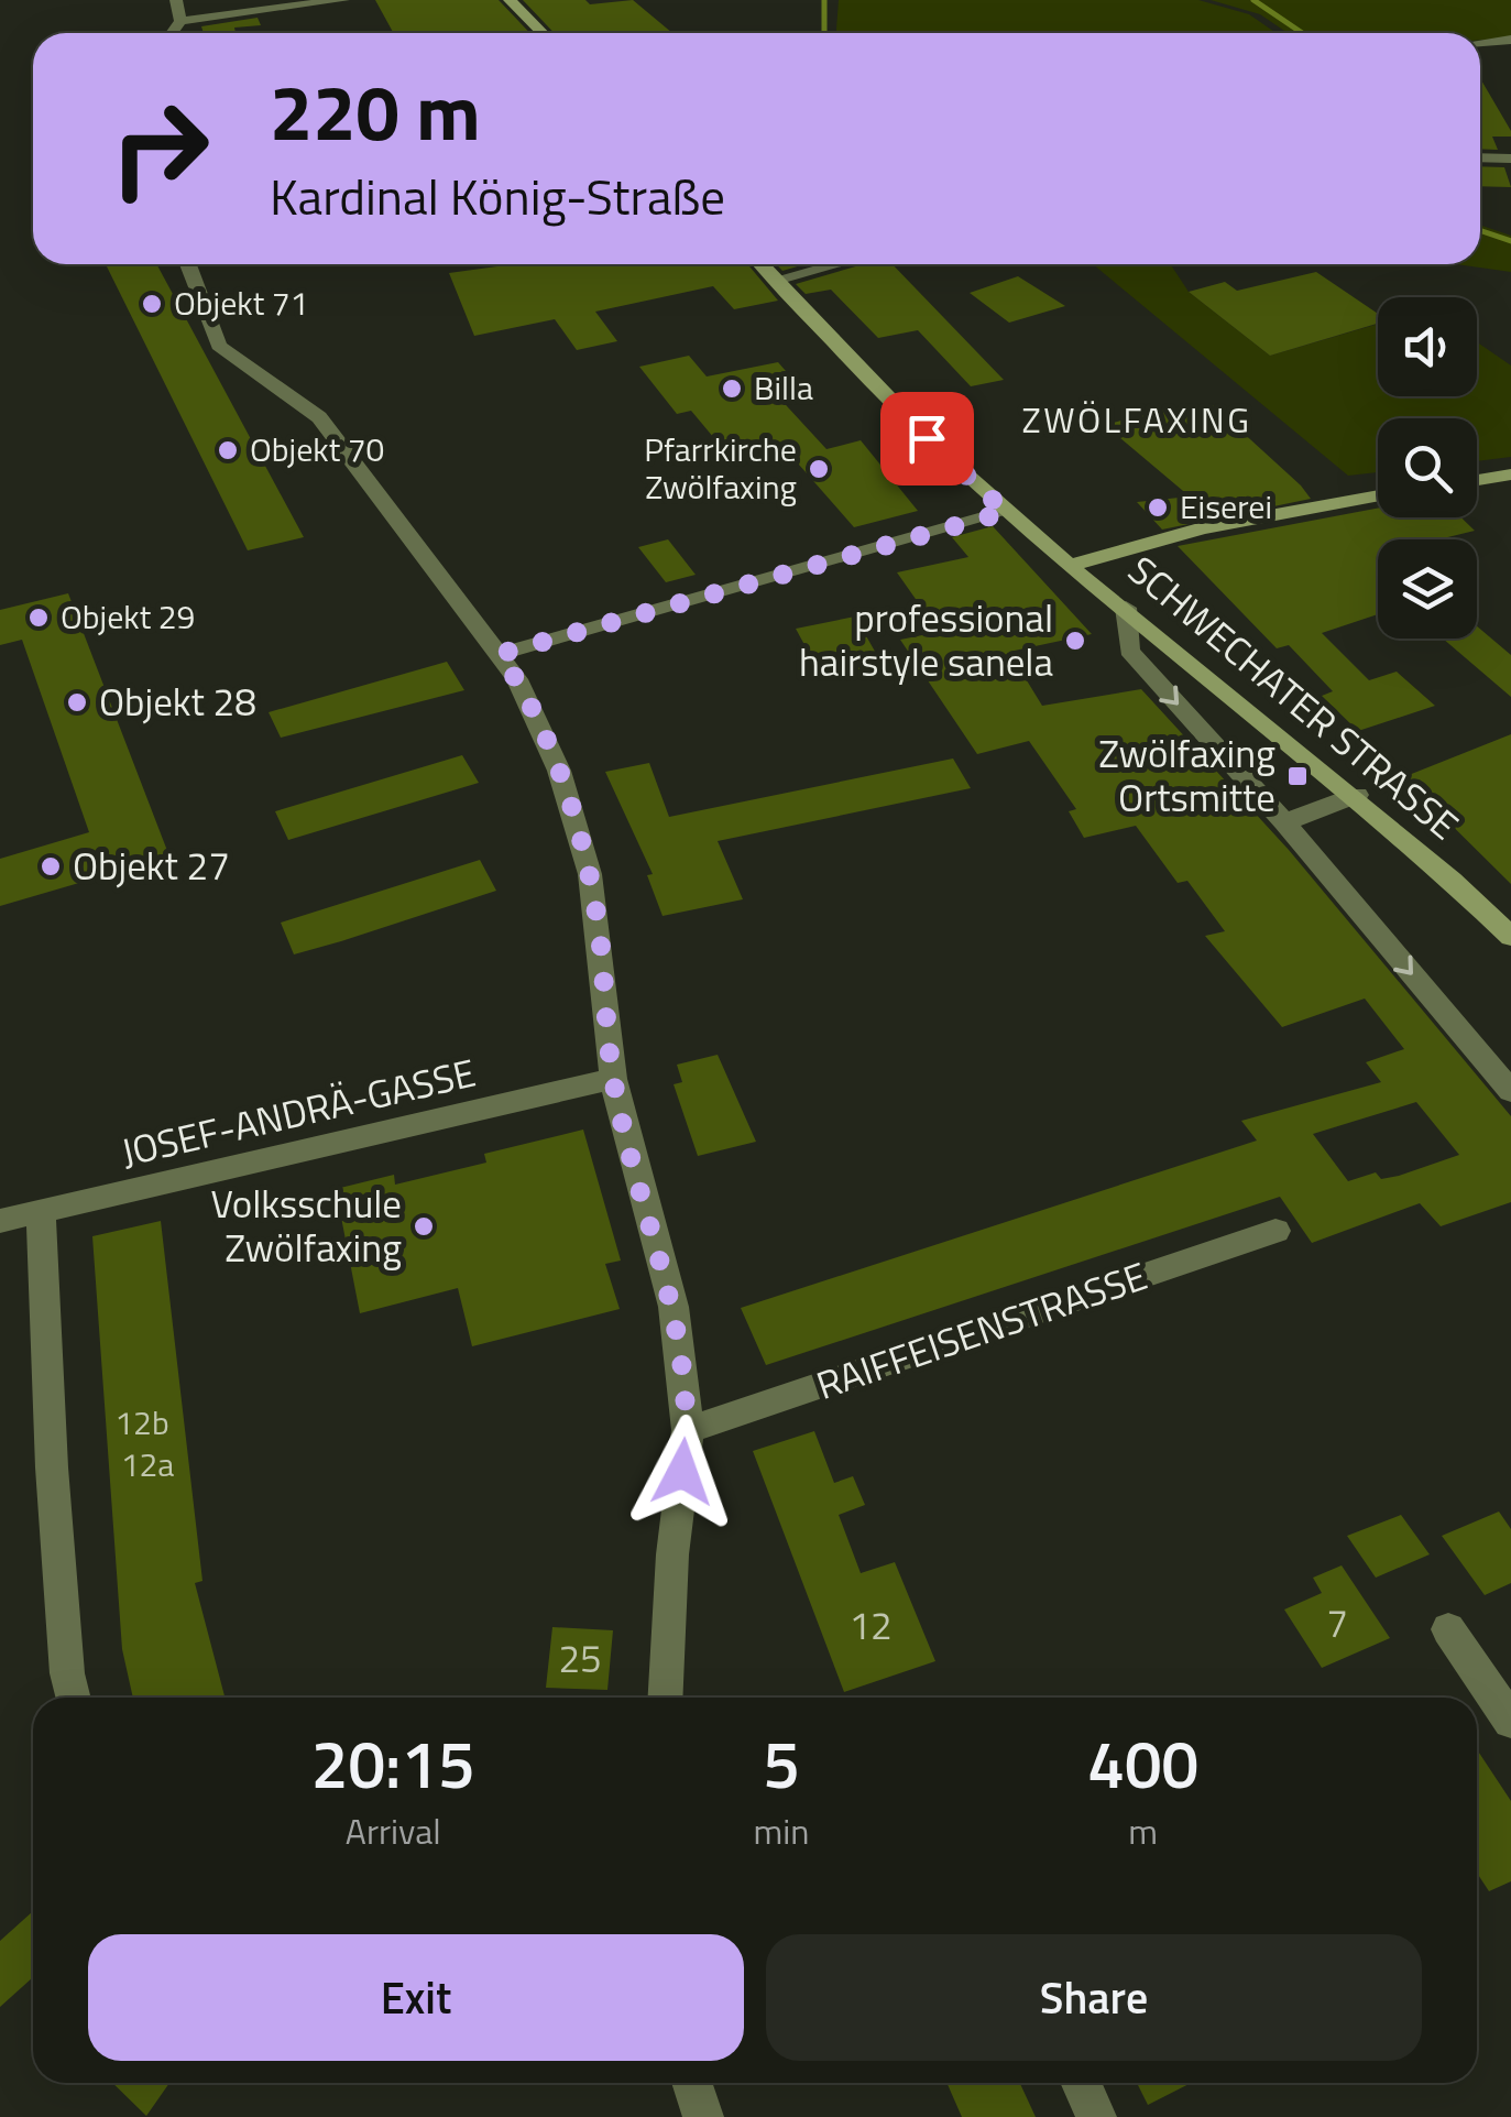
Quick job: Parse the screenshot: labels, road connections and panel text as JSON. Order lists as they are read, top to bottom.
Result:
{
  "streets": {
    "main road": ["SCHWECHATER STRASSE"],
    "street": ["JOSEF-ANDRÄ-GASSE", "RAIFFEISENSTRASSE"]
  },
  "districts": ["ZWÖLFAXING"],
  "places": {
    "other": [
      "Objekt 71",
      "Billa",
      "Objekt 70",
      "Pfarrkirche Zwölfaxing",
      "Eiserei",
      "Objekt 29",
      "professional hairstyle sanela",
      "Objekt 28",
      "Objekt 27",
      "Volksschule Zwölfaxing"
    ],
    "transit": ["Zwölfaxing Ortsmitte"]
  },
  "house_numbers": [
    "12b",
    "12a",
    "7",
    "12",
    "25"
  ],
  "page": {
    "turn": ["220 m", "Kardinal König-Straße"],
    "eta": [
      "20:15",
      "Arrival",
      "5",
      "min",
      "400",
      "m"
    ],
    "buttons": ["Exit", "Share"]
  }
}
